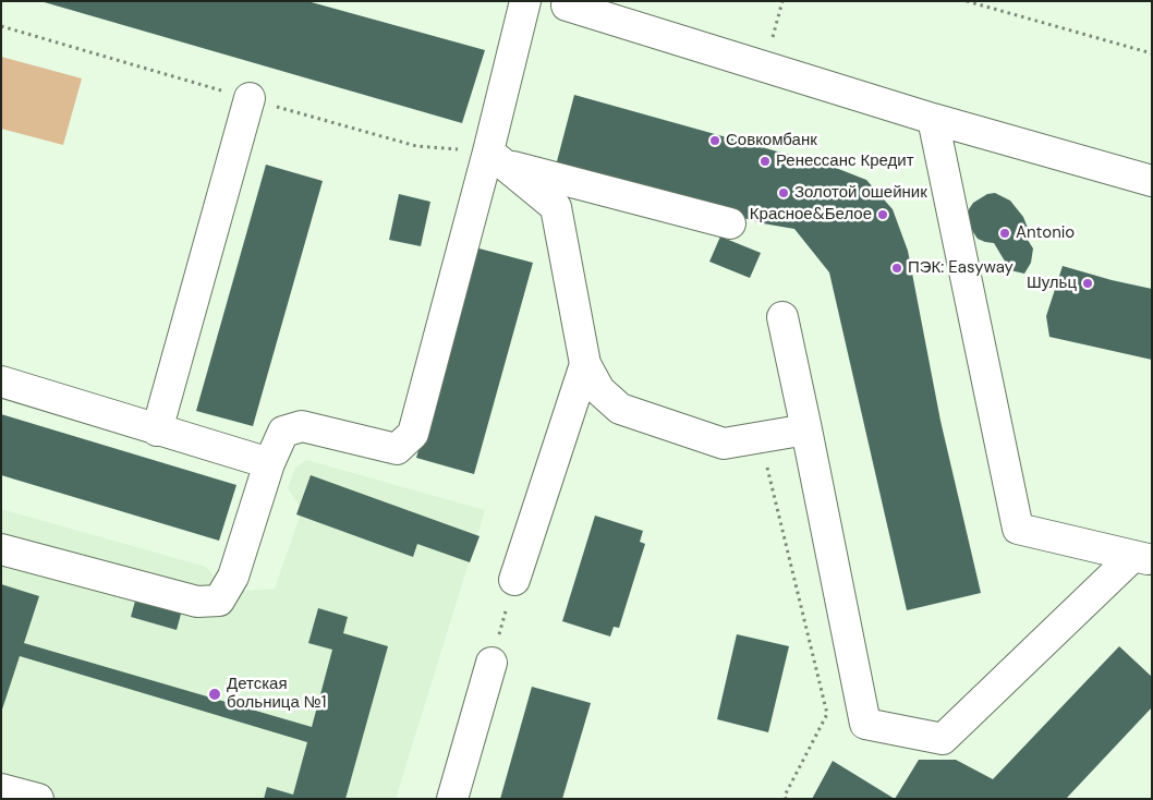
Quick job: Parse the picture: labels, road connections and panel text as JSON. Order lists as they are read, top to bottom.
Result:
{
  "places": [
    "Совкомбанк",
    "Ренессанс Кредит",
    "Золотой ошейник",
    "Красное&Белое",
    "Antonio",
    "ПЭК: Easyway",
    "Шульц",
    "Детская больница №1"
  ]
}
